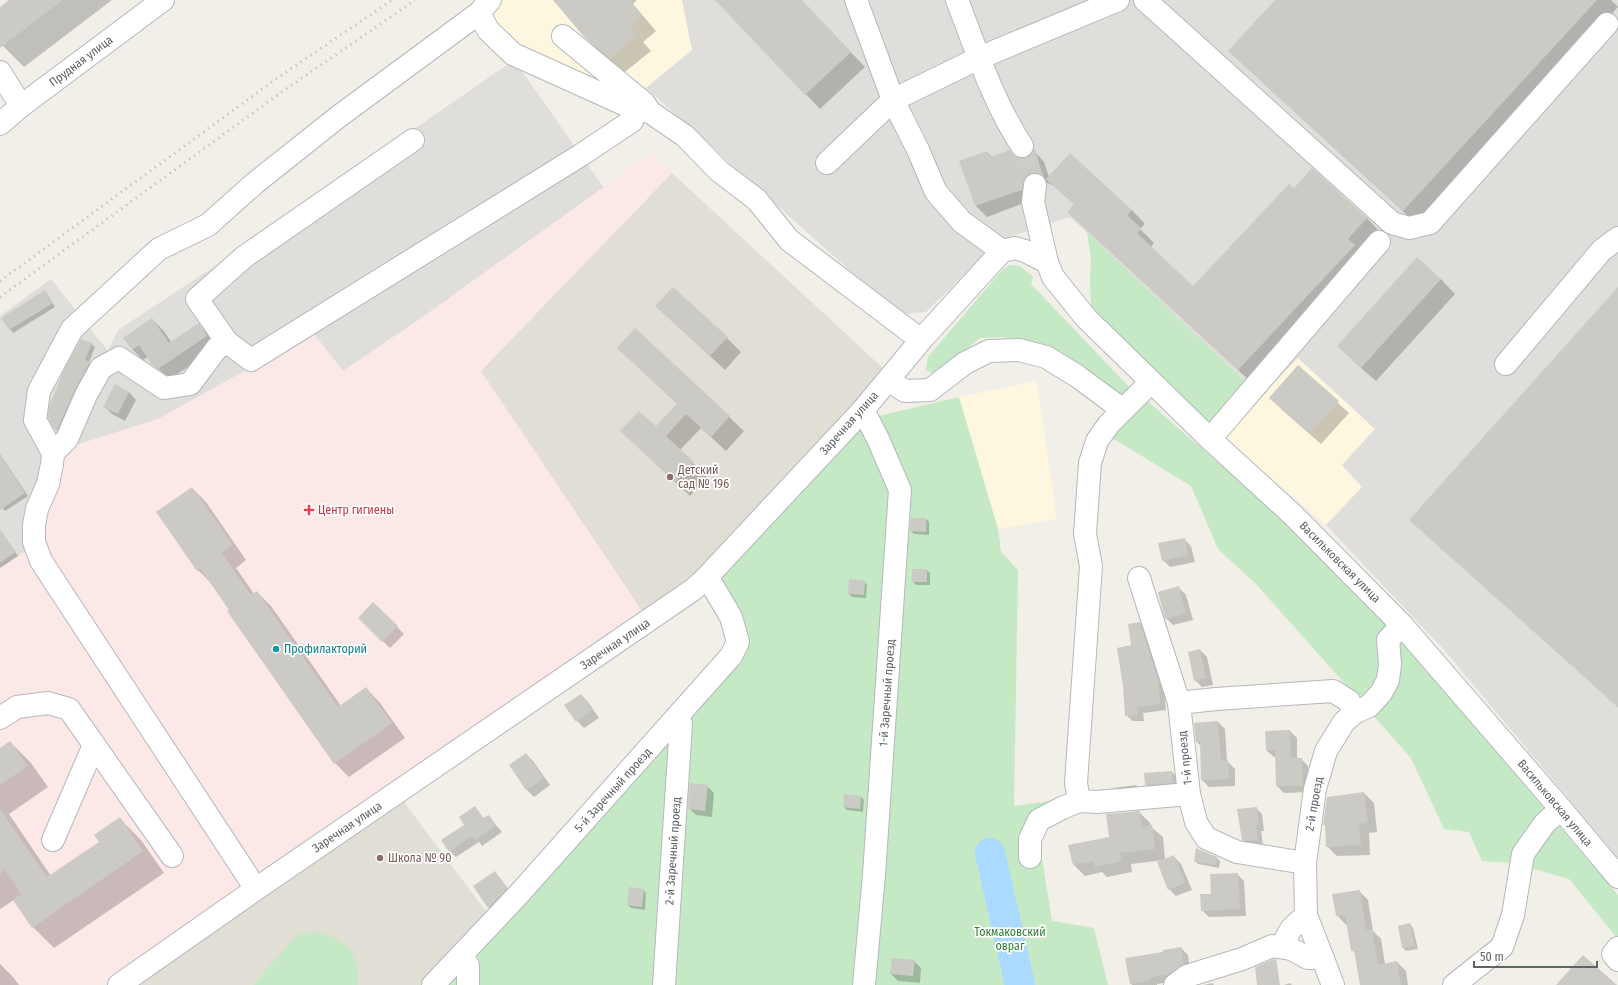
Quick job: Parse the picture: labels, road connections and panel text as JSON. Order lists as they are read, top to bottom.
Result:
{
  "streets": {
    "street": [
      "Прудная улица",
      "Заречная улица",
      "Васильковская улица",
      "1-й Заречный проезд",
      "1-й проезд",
      "5-й Заречный проезд",
      "2-й проезд",
      "2-й Заречный проезд"
    ]
  },
  "crossings": [
    ["Заречная улица", "1-й Заречный проезд"],
    ["Заречная улица", "5-й Заречный проезд"],
    ["Васильковская улица", "2-й проезд"],
    ["1-й проезд", "2-й проезд"],
    ["5-й Заречный проезд", "2-й Заречный проезд"]
  ],
  "parks": ["Токмаковский овраг"],
  "places": {
    "other": ["Детский сад № 196", "Профилакторий", "Школа № 90"],
    "health": ["Центр гигиены"]
  },
  "scale_bar": "50 m"
}
